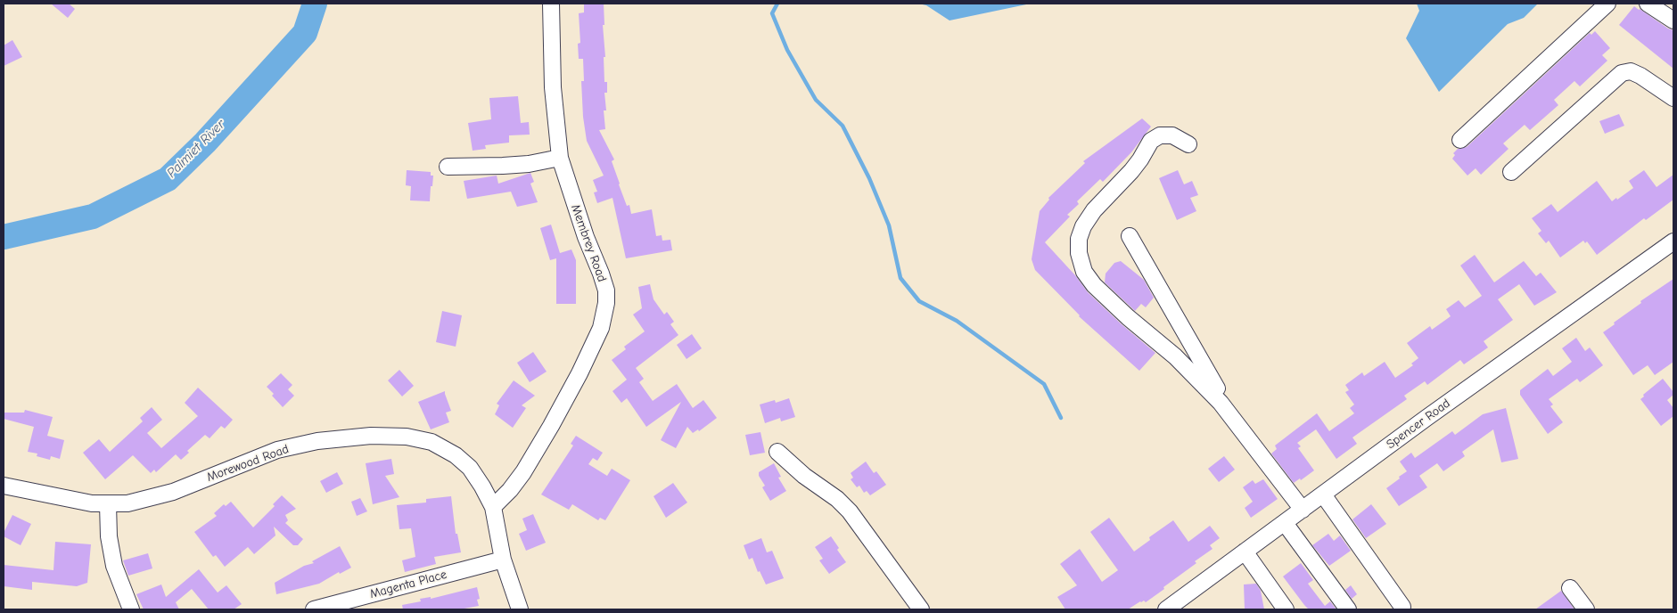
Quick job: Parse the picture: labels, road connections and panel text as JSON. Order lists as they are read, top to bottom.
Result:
{
  "streets": {
    "street": [
      "Membrey Road",
      "Spencer Road",
      "Morewood Road",
      "Magenta Place"
    ]
  },
  "crossings": [
    ["Membrey Road", "Morewood Road"],
    ["Morewood Road", "Magenta Place"]
  ],
  "water": ["Palmiet River"]
}
